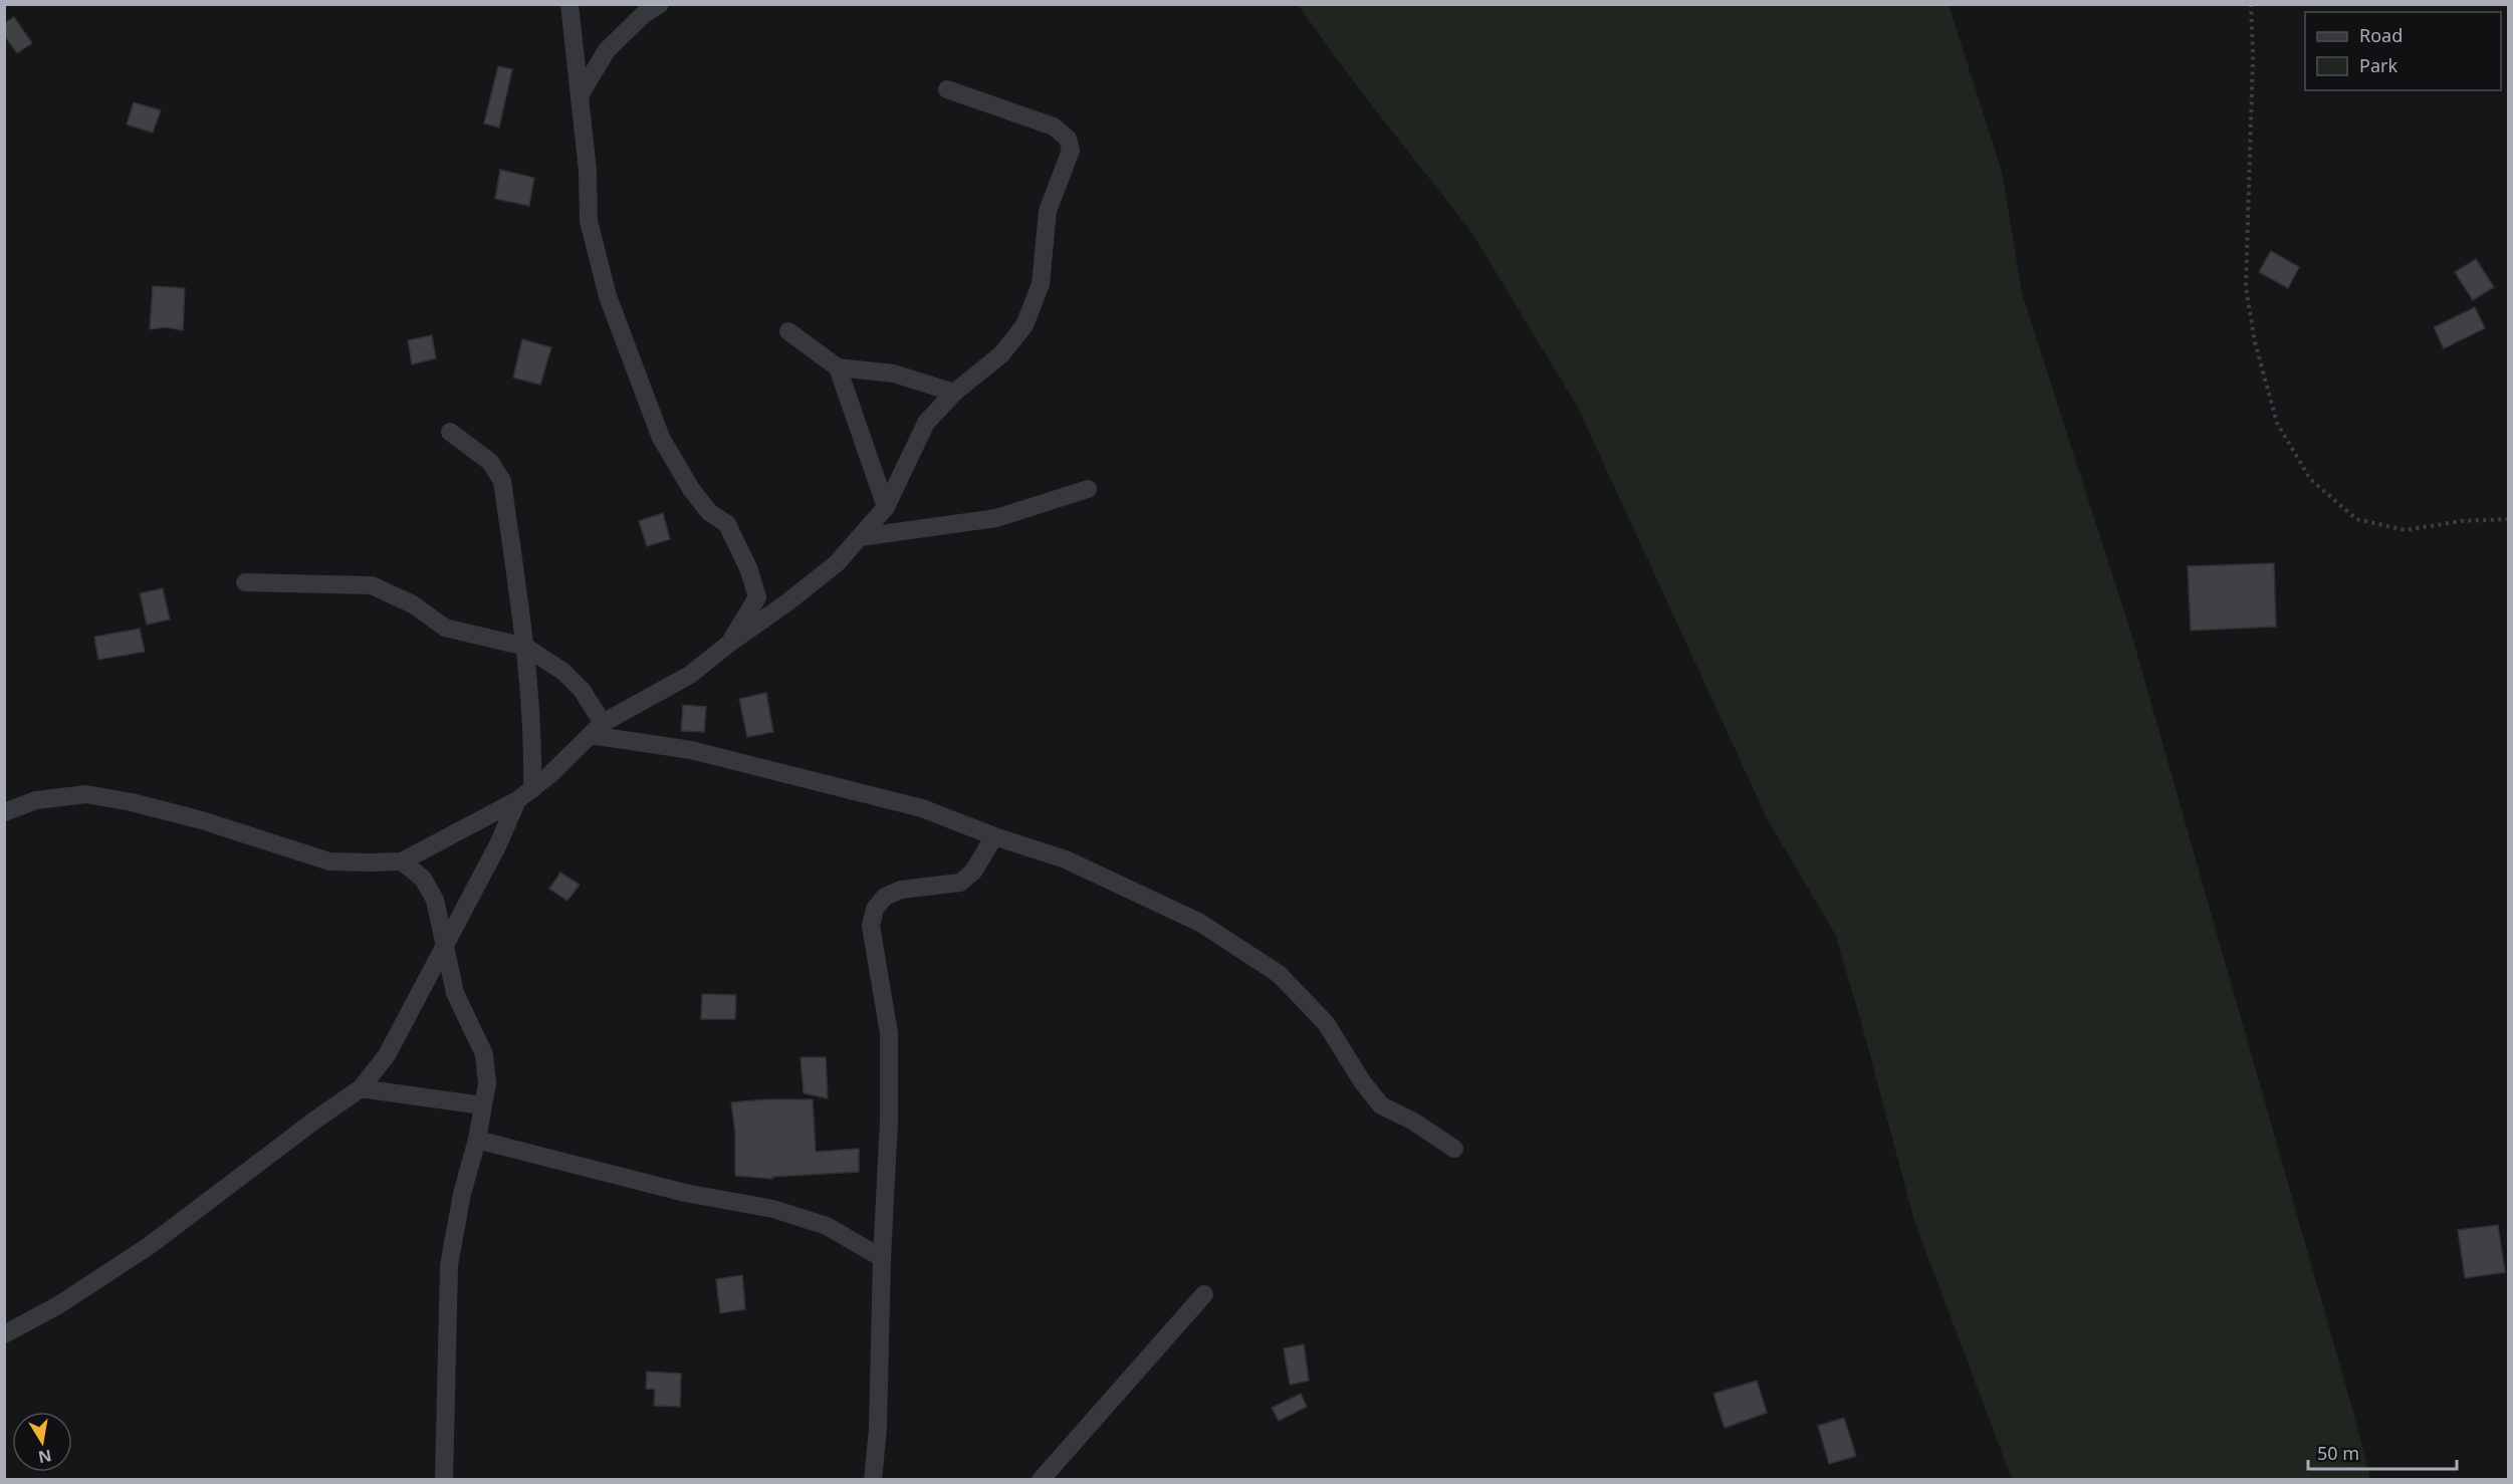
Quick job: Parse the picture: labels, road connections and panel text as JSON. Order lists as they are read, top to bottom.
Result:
{
  "legend": ["Road", "Park"],
  "scale_bar": "50 m",
  "north": "bottom"
}
